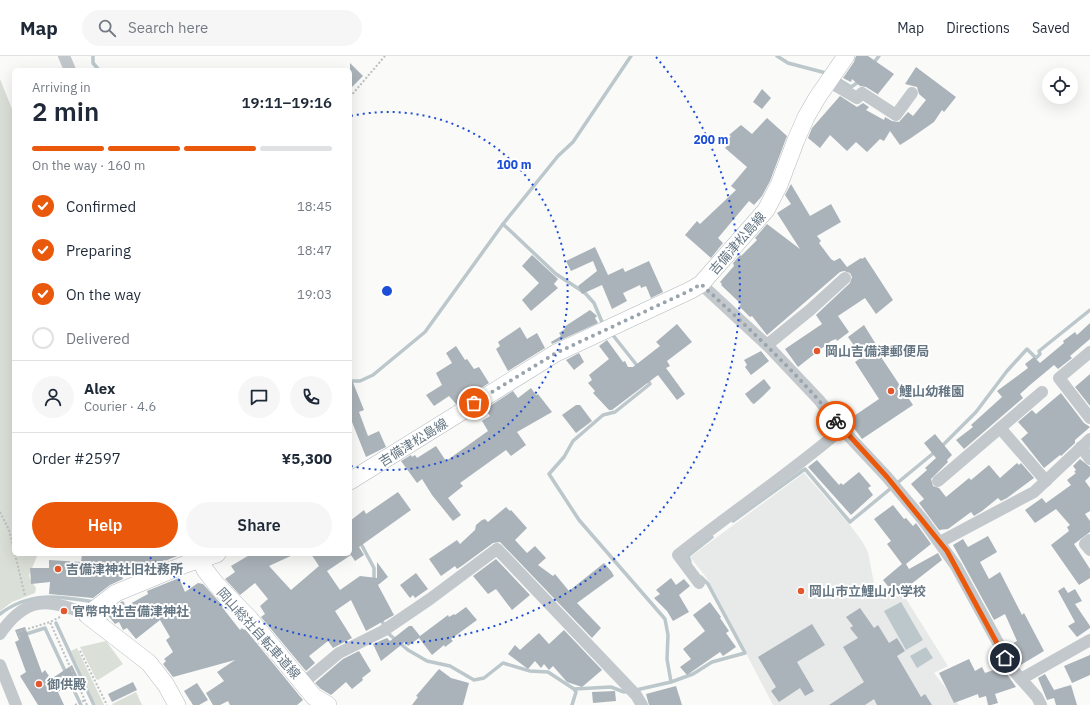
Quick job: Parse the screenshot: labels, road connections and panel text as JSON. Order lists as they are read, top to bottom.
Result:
{
  "streets": {
    "main road": ["吉備津松島線", "岡山総社自転車道線"]
  },
  "places": [
    "岡山吉備津郵便局",
    "鯉山幼稚園",
    "吉備津神社旧社務所",
    "岡山市立鯉山小学校",
    "官幣中社吉備津神社",
    "御供殿"
  ],
  "page": {
    "header": "Map",
    "search": "Search here",
    "nav": ["Map", "Directions", "Saved"],
    "heading": ["2 min", "Arriving in", "19:11–19:16"],
    "panel": [
      "Alex",
      "Courier · 4.6",
      "Order #2597",
      "¥5,300"
    ],
    "bar": "On the way · 160 m",
    "list": [
      ["Confirmed", "18:45"],
      ["Preparing", "18:47"],
      ["On the way", "19:03"],
      "Delivered"
    ],
    "buttons": ["Help", "Share"]
  },
  "rings": ["200 m", "100 m"]
}
